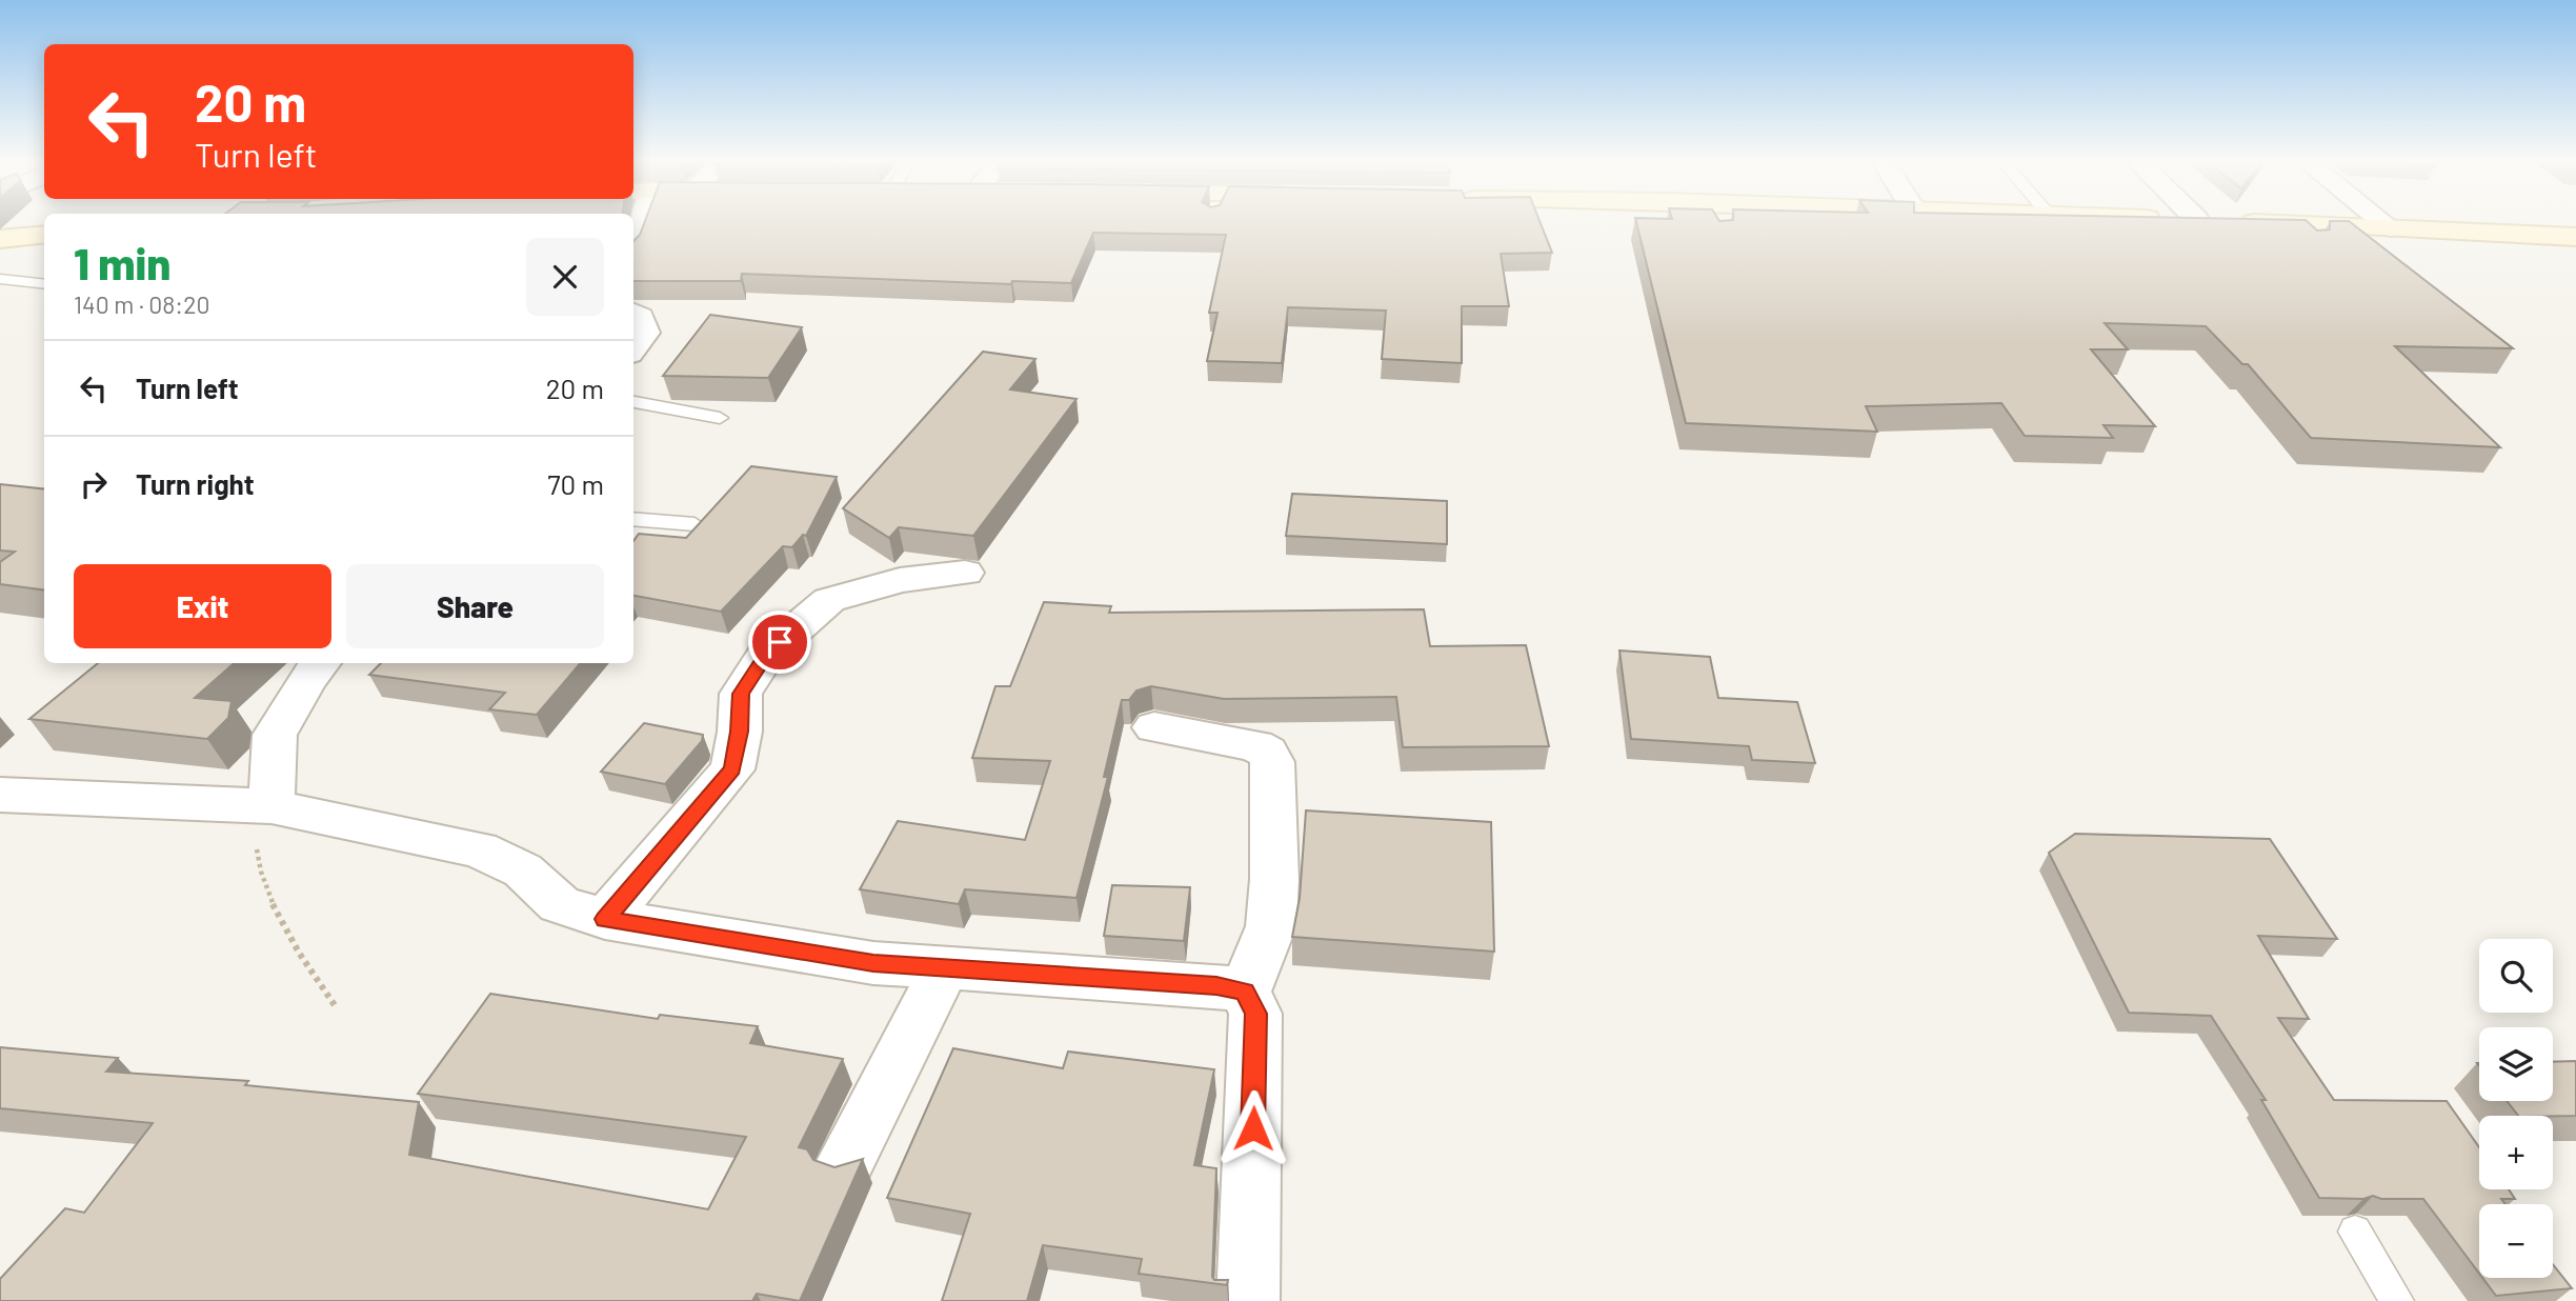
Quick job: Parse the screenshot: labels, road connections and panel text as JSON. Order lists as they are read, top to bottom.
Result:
{
  "page": {
    "turn": ["20 m", "Turn left"],
    "heading": ["1 min", "140 m · 08:20"],
    "list": [
      {
        "name": "Turn left",
        "value": "20 m"
      },
      {
        "name": "Turn right",
        "value": "70 m"
      }
    ],
    "buttons": ["Exit", "Share"],
    "map_buttons": ["+", "−"]
  }
}
